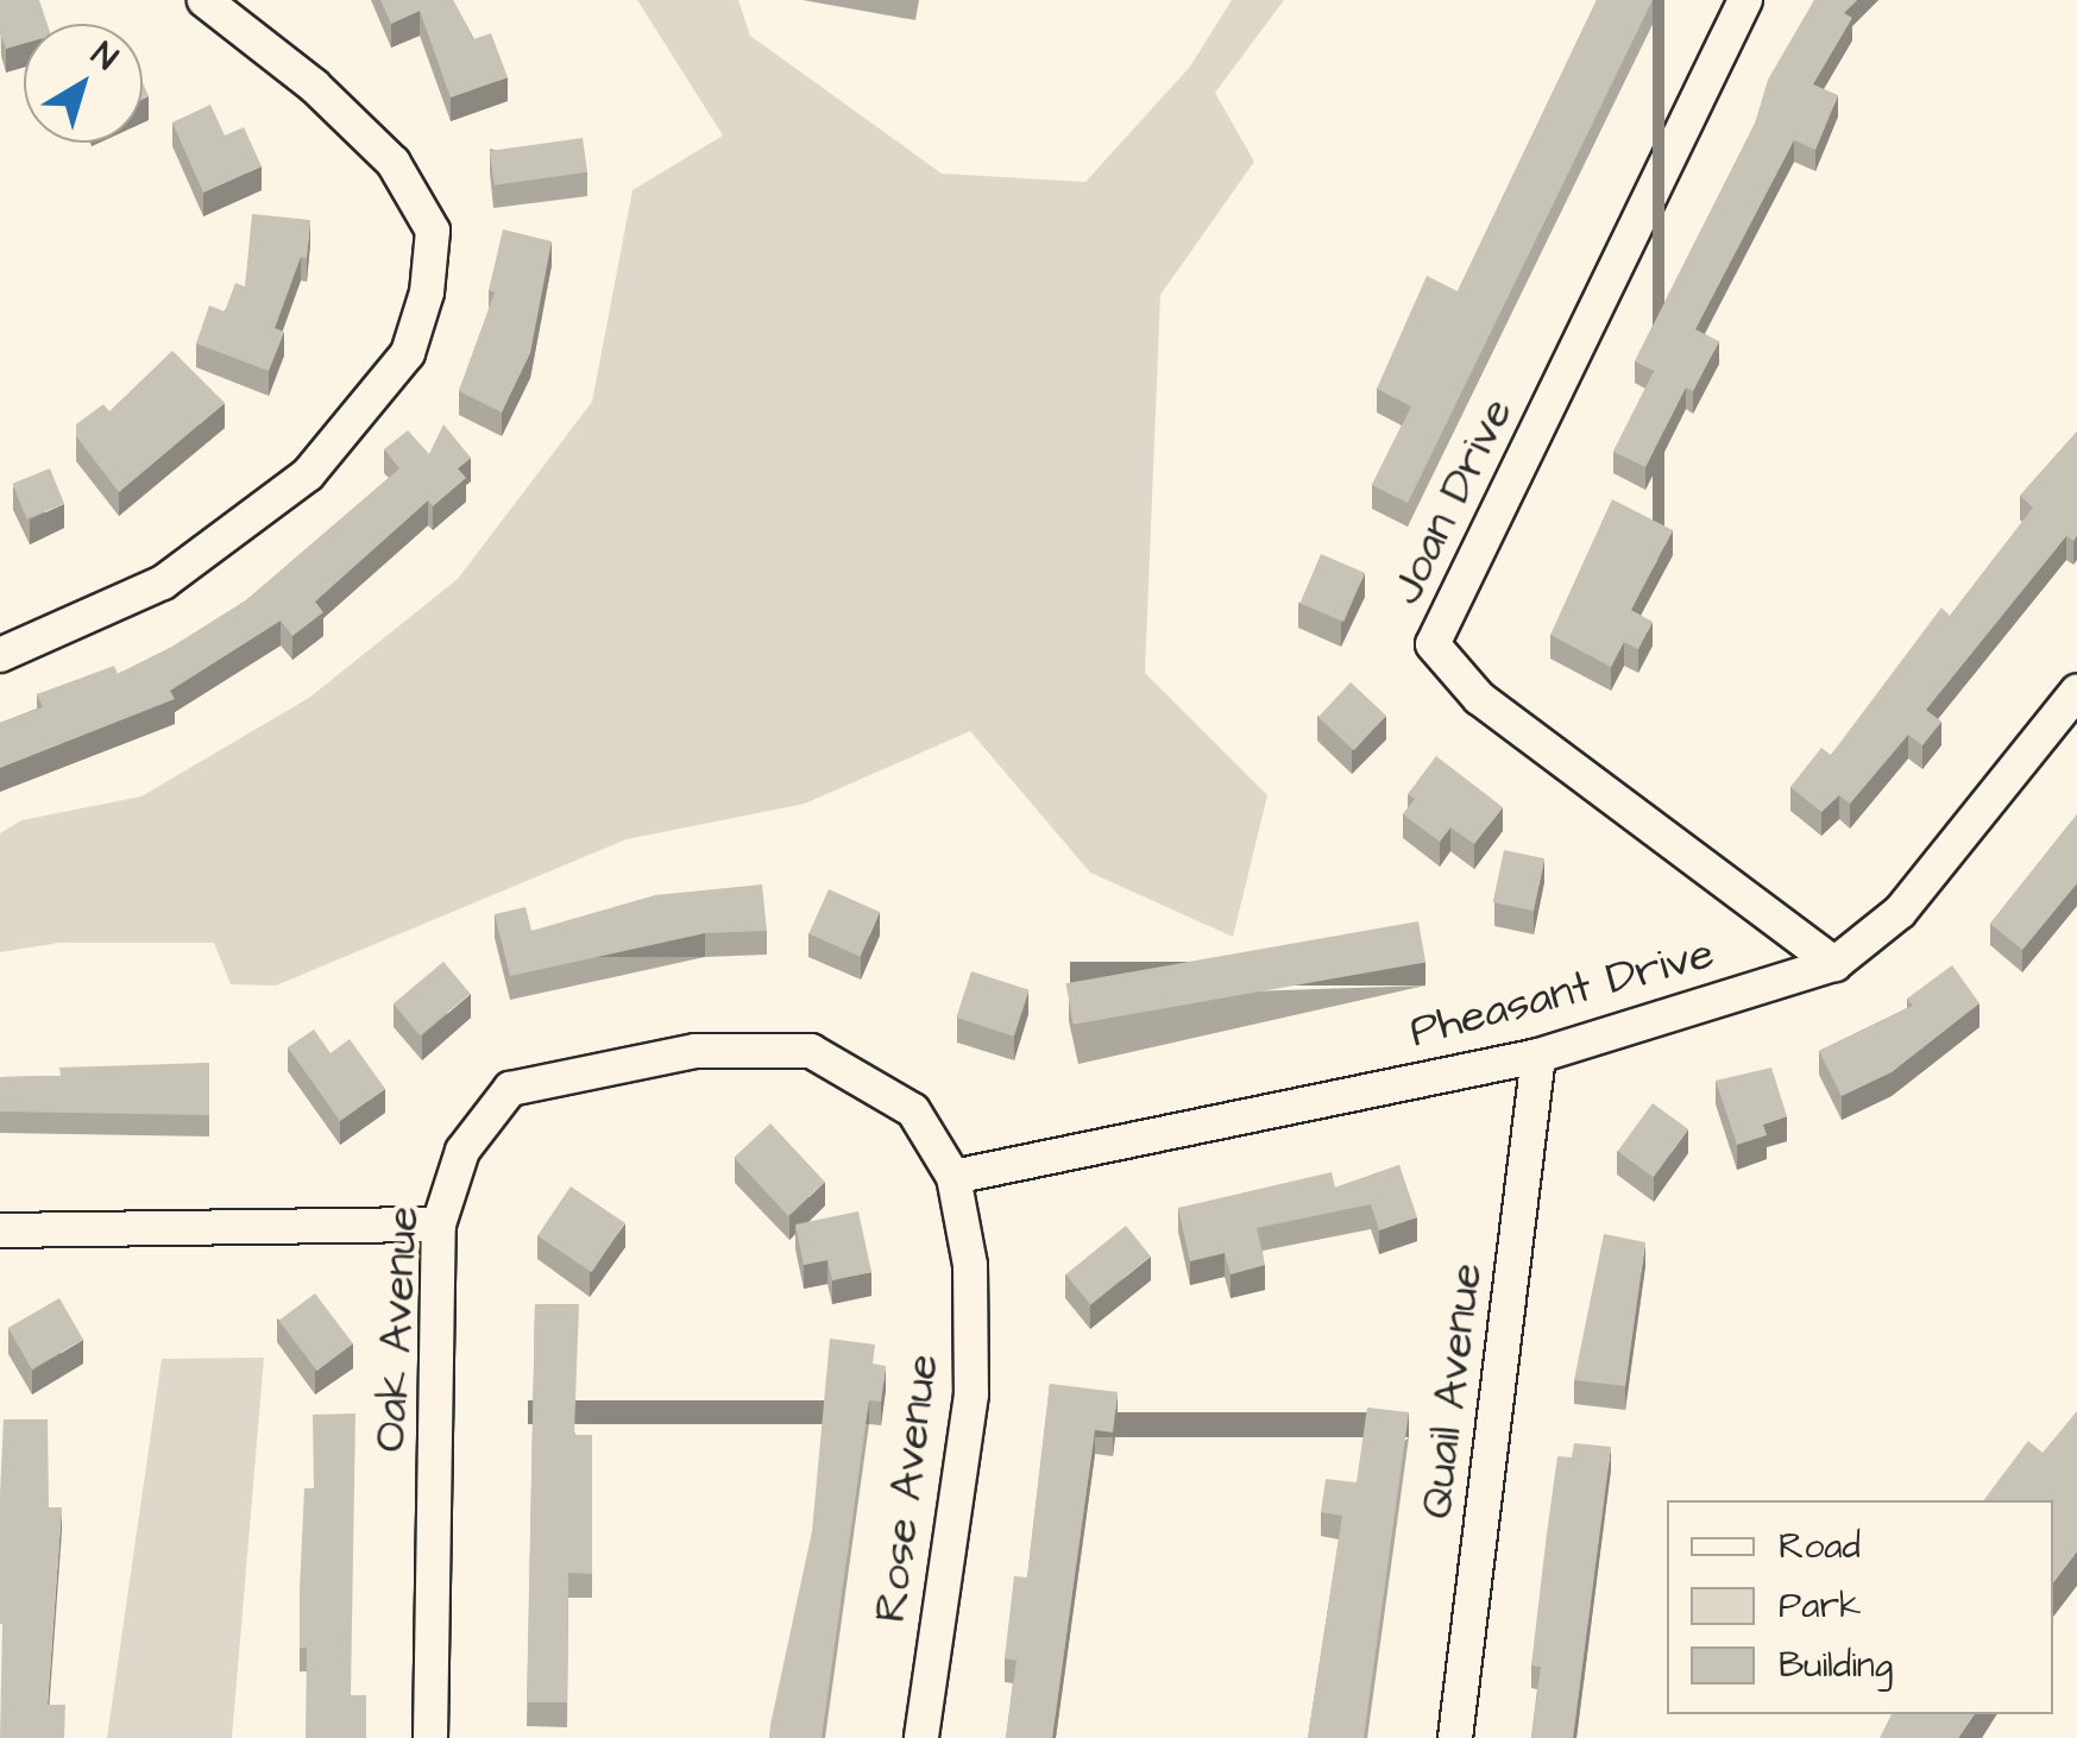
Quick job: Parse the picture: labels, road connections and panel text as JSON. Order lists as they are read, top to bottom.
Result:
{
  "streets": {
    "street": [
      "Joan Drive",
      "Pheasant Drive",
      "Oak Avenue",
      "Quail Avenue",
      "Rose Avenue"
    ]
  },
  "crossings": [
    ["Joan Drive", "Pheasant Drive"],
    ["Pheasant Drive", "Oak Avenue"],
    ["Pheasant Drive", "Quail Avenue"],
    ["Pheasant Drive", "Rose Avenue"],
    ["Oak Avenue", "Rose Avenue"]
  ],
  "legend": ["Road", "Park", "Building"],
  "north": "top right"
}
